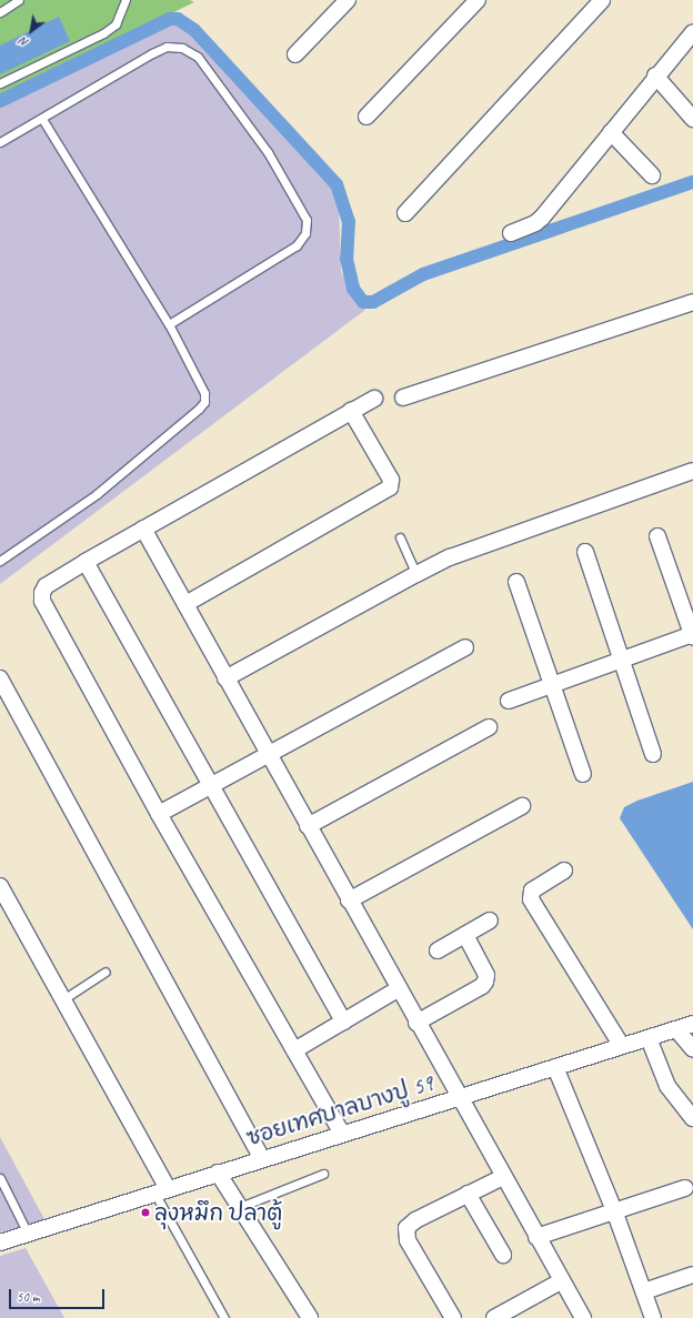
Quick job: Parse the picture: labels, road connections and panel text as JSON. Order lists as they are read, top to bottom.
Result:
{
  "streets": {
    "street": ["ซอยเทศบาลบางปู 59"]
  },
  "places": ["ลุงหมึก ปลาตู้"],
  "scale_bar": "50 m",
  "north": "bottom left"
}
